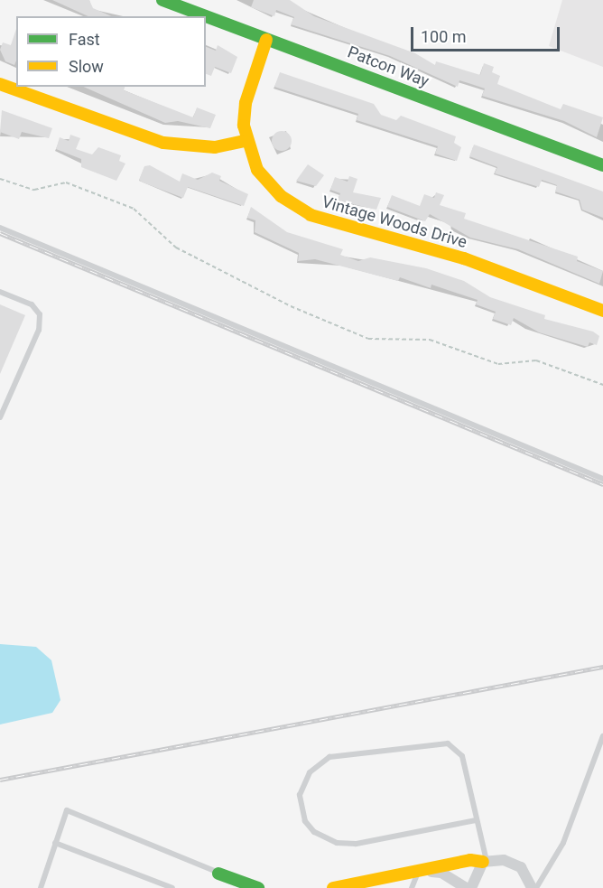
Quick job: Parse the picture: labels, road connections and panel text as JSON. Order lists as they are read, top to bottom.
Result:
{
  "streets": {
    "street": ["Patcon Way", "Vintage Woods Drive"]
  },
  "crossings": [
    ["Patcon Way", "Vintage Woods Drive"]
  ],
  "legend": ["Fast", "Slow"],
  "scale_bar": "100 m"
}
